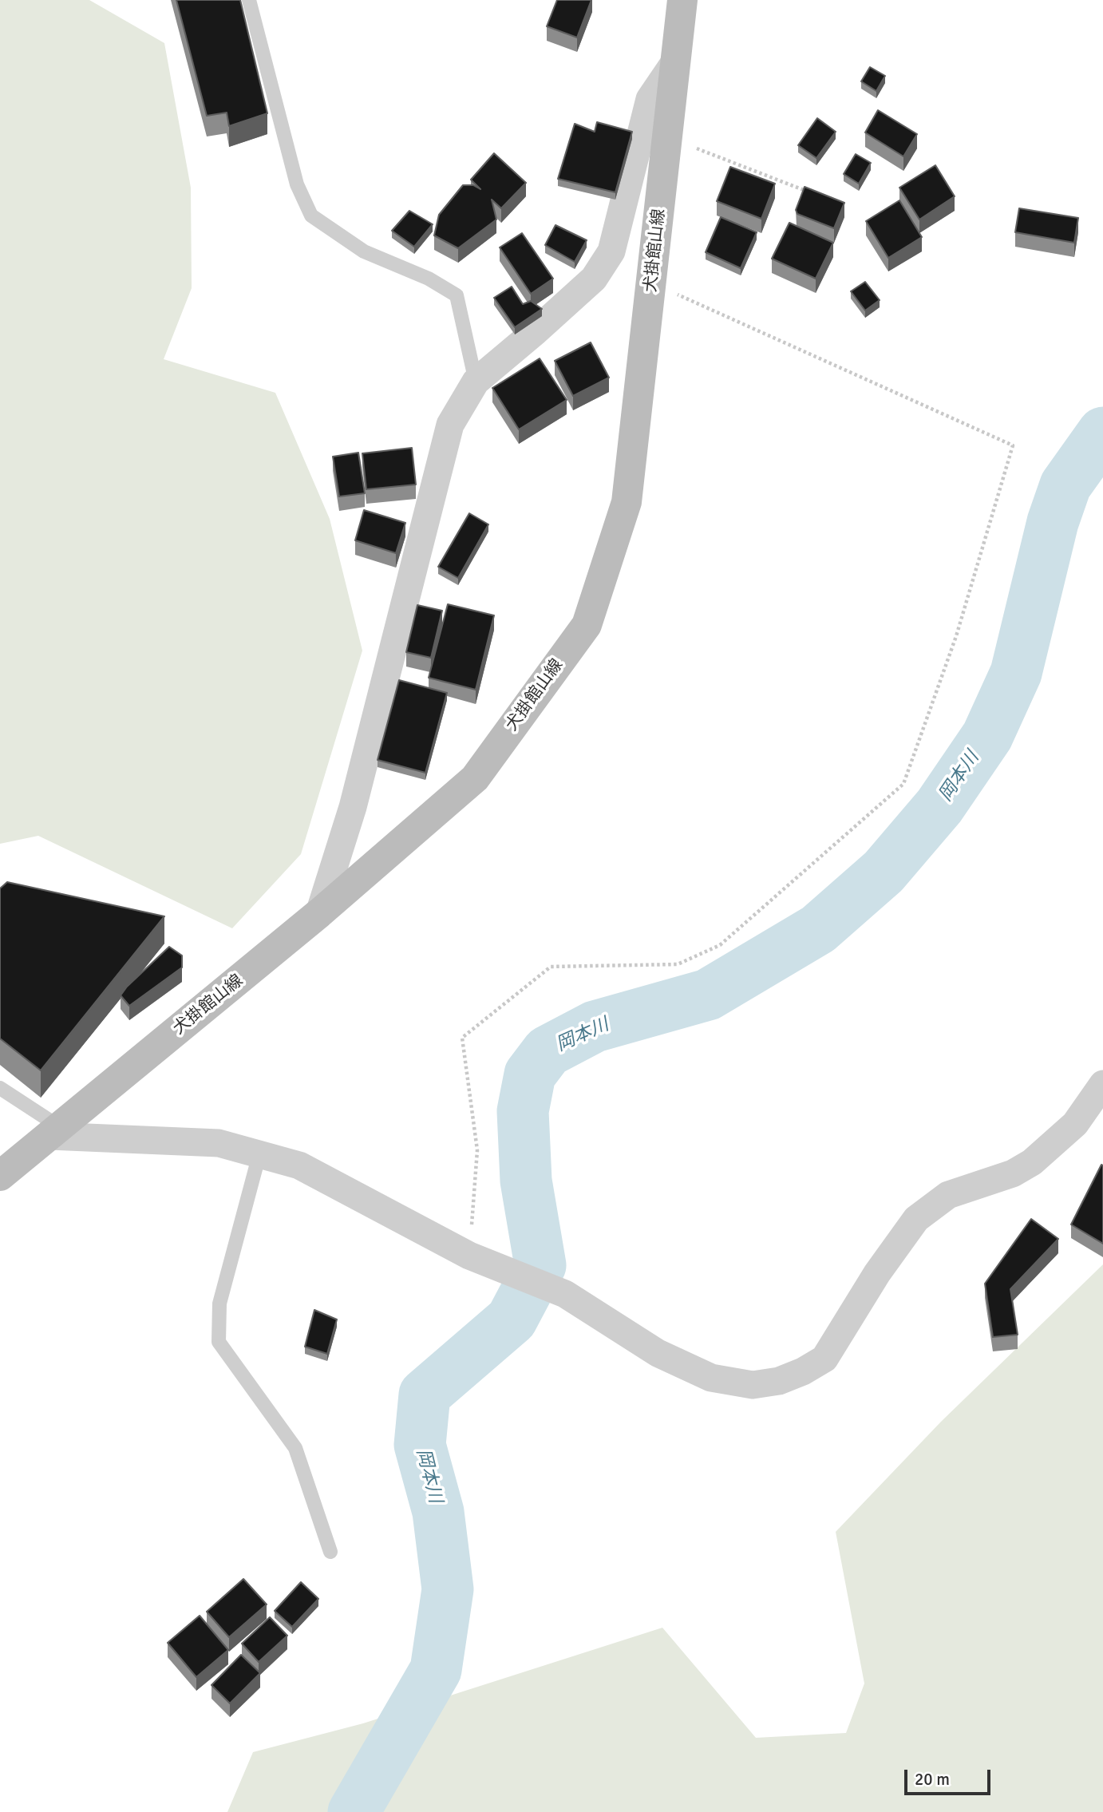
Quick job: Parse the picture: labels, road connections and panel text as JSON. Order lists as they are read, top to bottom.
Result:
{
  "streets": {
    "main road": ["犬掛館山線"]
  },
  "water": ["岡本川"],
  "scale_bar": "20 m"
}
